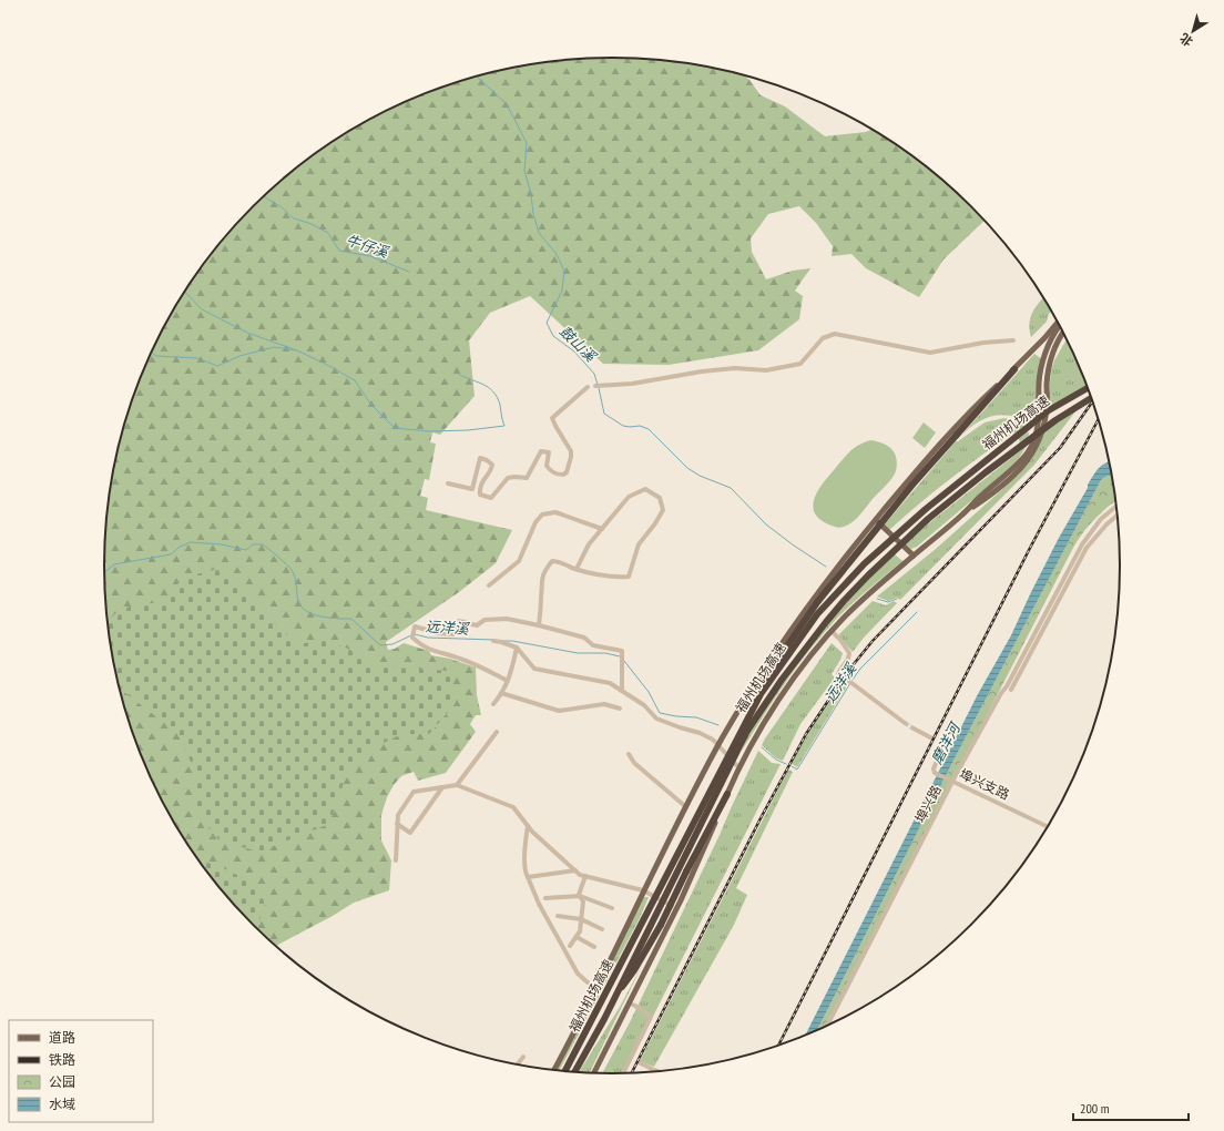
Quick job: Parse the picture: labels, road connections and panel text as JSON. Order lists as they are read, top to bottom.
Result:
{
  "streets": {
    "highway": ["福州机场高速"],
    "street": ["埠兴支路", "埠兴路"]
  },
  "crossings": [
    ["埠兴支路", "埠兴路"]
  ],
  "water": [
    "牛仔溪",
    "鼓山溪",
    "远洋溪",
    "磨洋河"
  ],
  "legend": [
    "道路",
    "铁路",
    "公园",
    "水域"
  ],
  "scale_bar": "200 m",
  "north": "bottom left"
}
